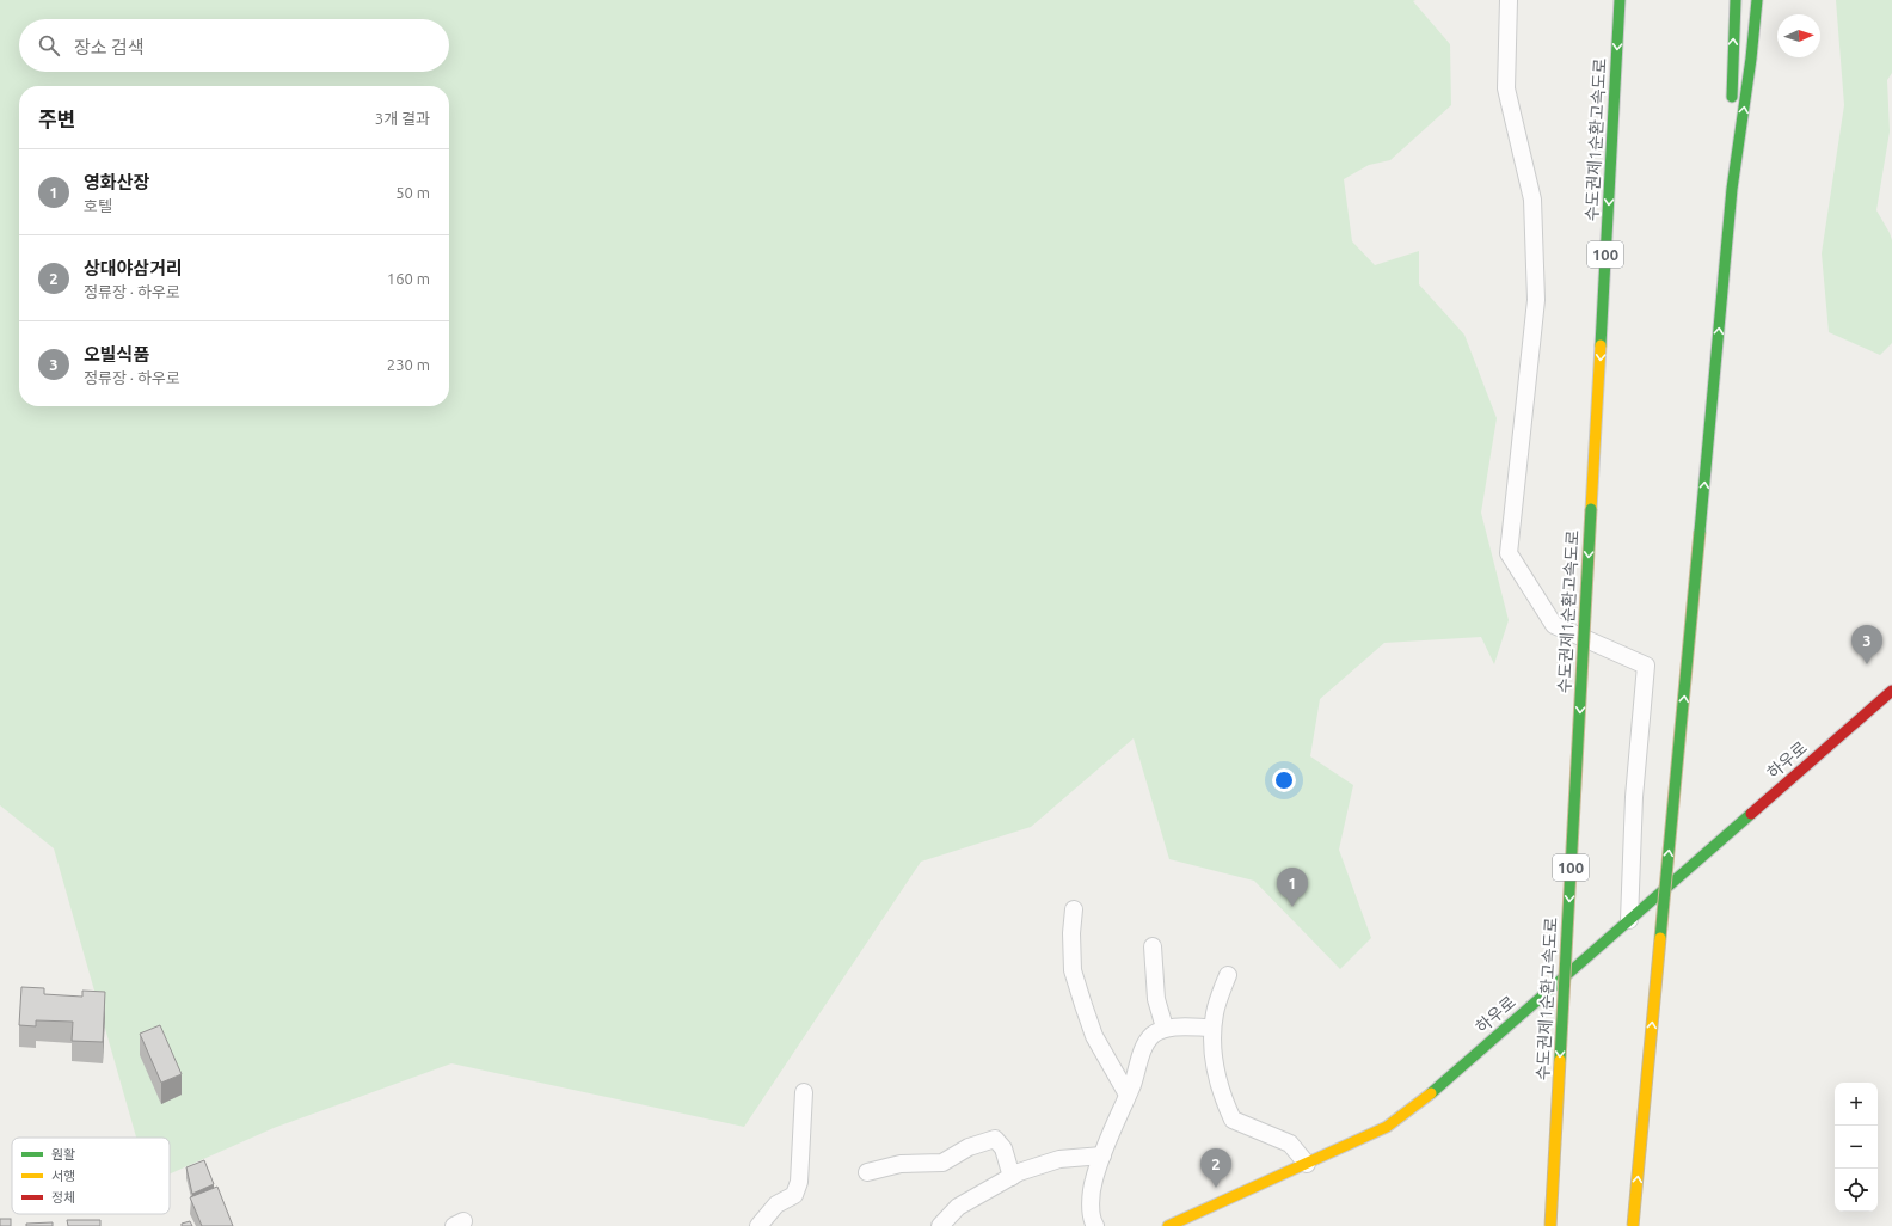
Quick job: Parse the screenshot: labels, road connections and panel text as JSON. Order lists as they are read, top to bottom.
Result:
{
  "streets": {
    "main road": ["수도권제1순환고속도로", "100", "하우로"]
  },
  "one_way": ["수도권제1순환고속도로"],
  "legend": ["원활", "서행", "정체"],
  "north": "right",
  "page": {
    "search": "장소 검색",
    "heading": ["주변", "3개 결과"],
    "list": [
      {
        "mark": "1",
        "name": "영화산장",
        "note": "호텔",
        "value": "50 m"
      },
      {
        "mark": "2",
        "name": "상대야삼거리",
        "note": "정류장 · 하우로",
        "value": "160 m"
      },
      {
        "mark": "3",
        "name": "오빌식품",
        "note": "정류장 · 하우로",
        "value": "230 m"
      }
    ],
    "pins": ["3", "1", "2"],
    "map_buttons": ["+", "−"]
  }
}
